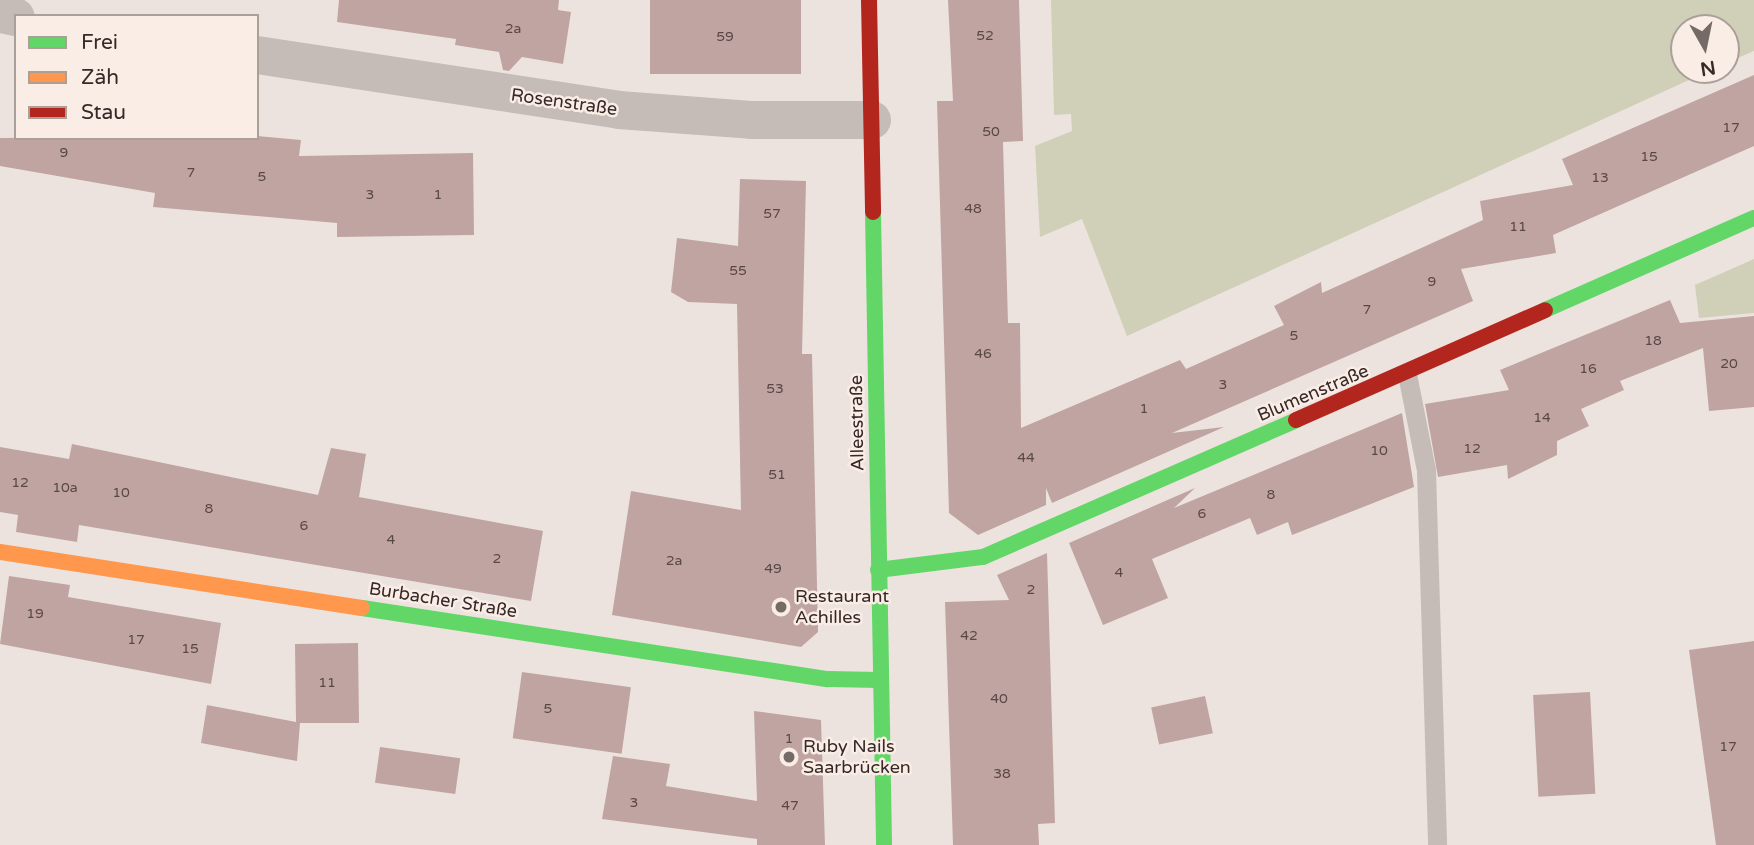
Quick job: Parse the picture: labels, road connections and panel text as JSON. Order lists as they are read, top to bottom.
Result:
{
  "streets": {
    "street": [
      "Rosenstraße",
      "Blumenstraße",
      "Alleestraße",
      "Burbacher Straße"
    ]
  },
  "crossings": [
    ["Rosenstraße", "Alleestraße"],
    ["Blumenstraße", "Alleestraße"],
    ["Alleestraße", "Burbacher Straße"]
  ],
  "places": ["Restaurant Achilles", "Ruby Nails Saarbrücken"],
  "house_numbers": [
    "2a",
    "52",
    "59",
    "17",
    "50",
    "9",
    "15",
    "7",
    "5",
    "13",
    "3",
    "1",
    "48",
    "57",
    "11",
    "55",
    "9",
    "7",
    "5",
    "18",
    "46",
    "20",
    "16",
    "3",
    "53",
    "1",
    "14",
    "12",
    "10",
    "44",
    "51",
    "12",
    "10a",
    "10",
    "8",
    "8",
    "6",
    "6",
    "4",
    "2",
    "2a",
    "49",
    "4",
    "2",
    "19",
    "42",
    "17",
    "15",
    "11",
    "40",
    "5",
    "1",
    "17",
    "38",
    "3",
    "47"
  ],
  "legend": ["Frei", "Zäh", "Stau"],
  "north": "bottom"
}
